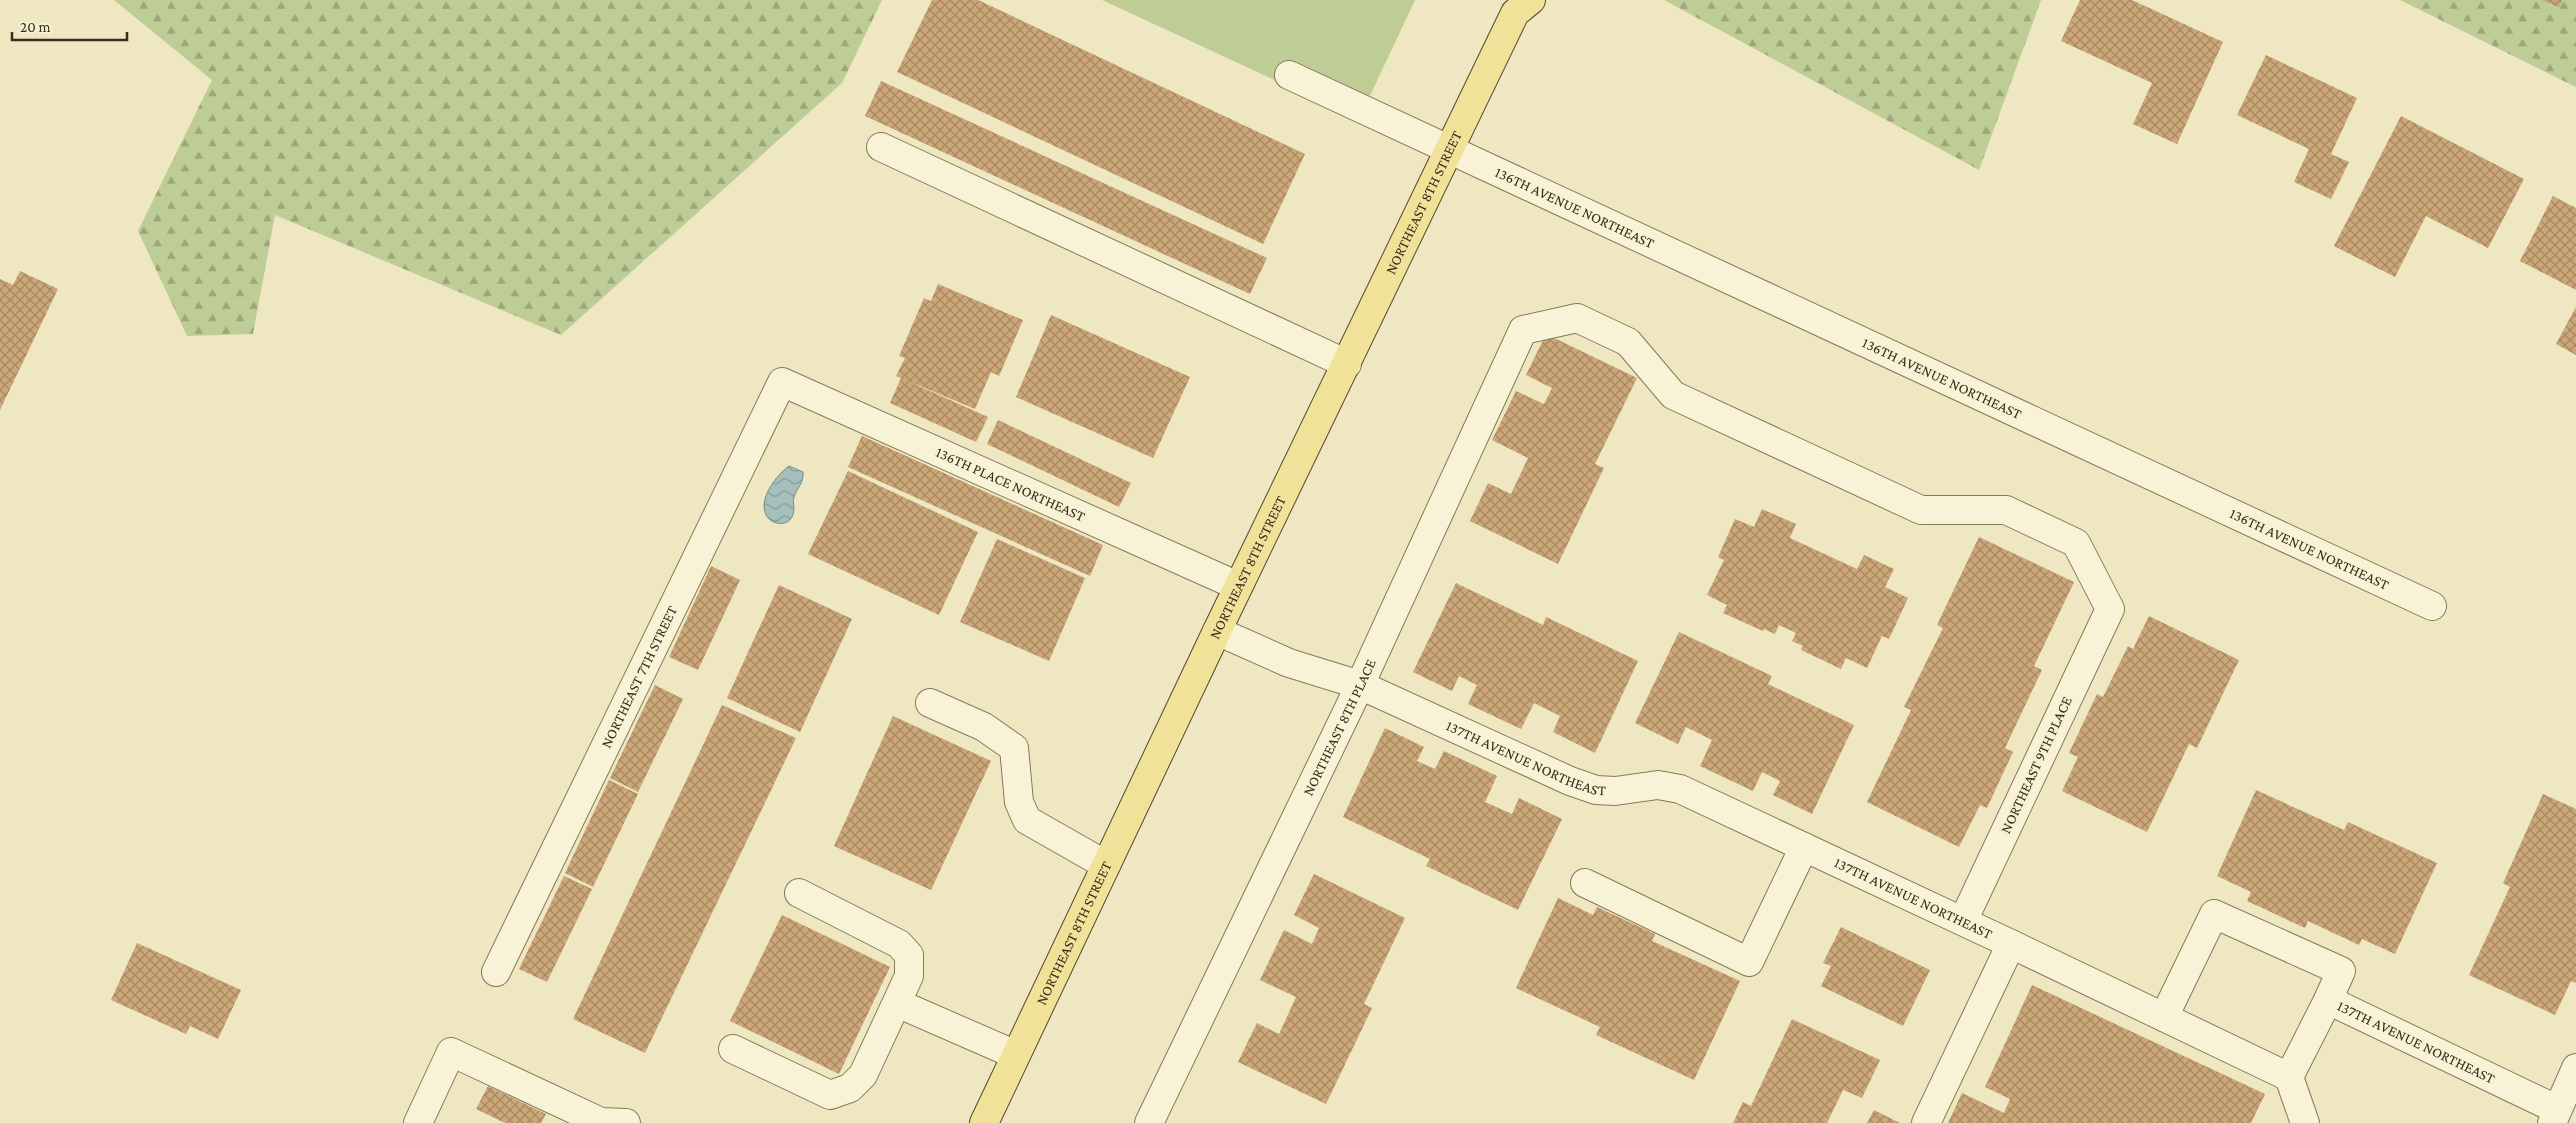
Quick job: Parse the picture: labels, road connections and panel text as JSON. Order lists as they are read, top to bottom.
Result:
{
  "streets": {
    "main road": ["NORTHEAST 8TH STREET"],
    "street": [
      "136TH AVENUE NORTHEAST",
      "136TH PLACE NORTHEAST",
      "NORTHEAST 7TH STREET",
      "NORTHEAST 8TH PLACE",
      "137TH AVENUE NORTHEAST",
      "NORTHEAST 9TH PLACE"
    ]
  },
  "crossings": [
    ["NORTHEAST 8TH STREET", "136TH AVENUE NORTHEAST"],
    ["NORTHEAST 8TH STREET", "136TH PLACE NORTHEAST"],
    ["NORTHEAST 8TH STREET", "137TH AVENUE NORTHEAST"],
    ["136TH PLACE NORTHEAST", "NORTHEAST 7TH STREET"],
    ["NORTHEAST 8TH PLACE", "137TH AVENUE NORTHEAST"],
    ["NORTHEAST 8TH PLACE", "NORTHEAST 9TH PLACE"],
    ["137TH AVENUE NORTHEAST", "NORTHEAST 9TH PLACE"]
  ],
  "scale_bar": "20 m"
}
